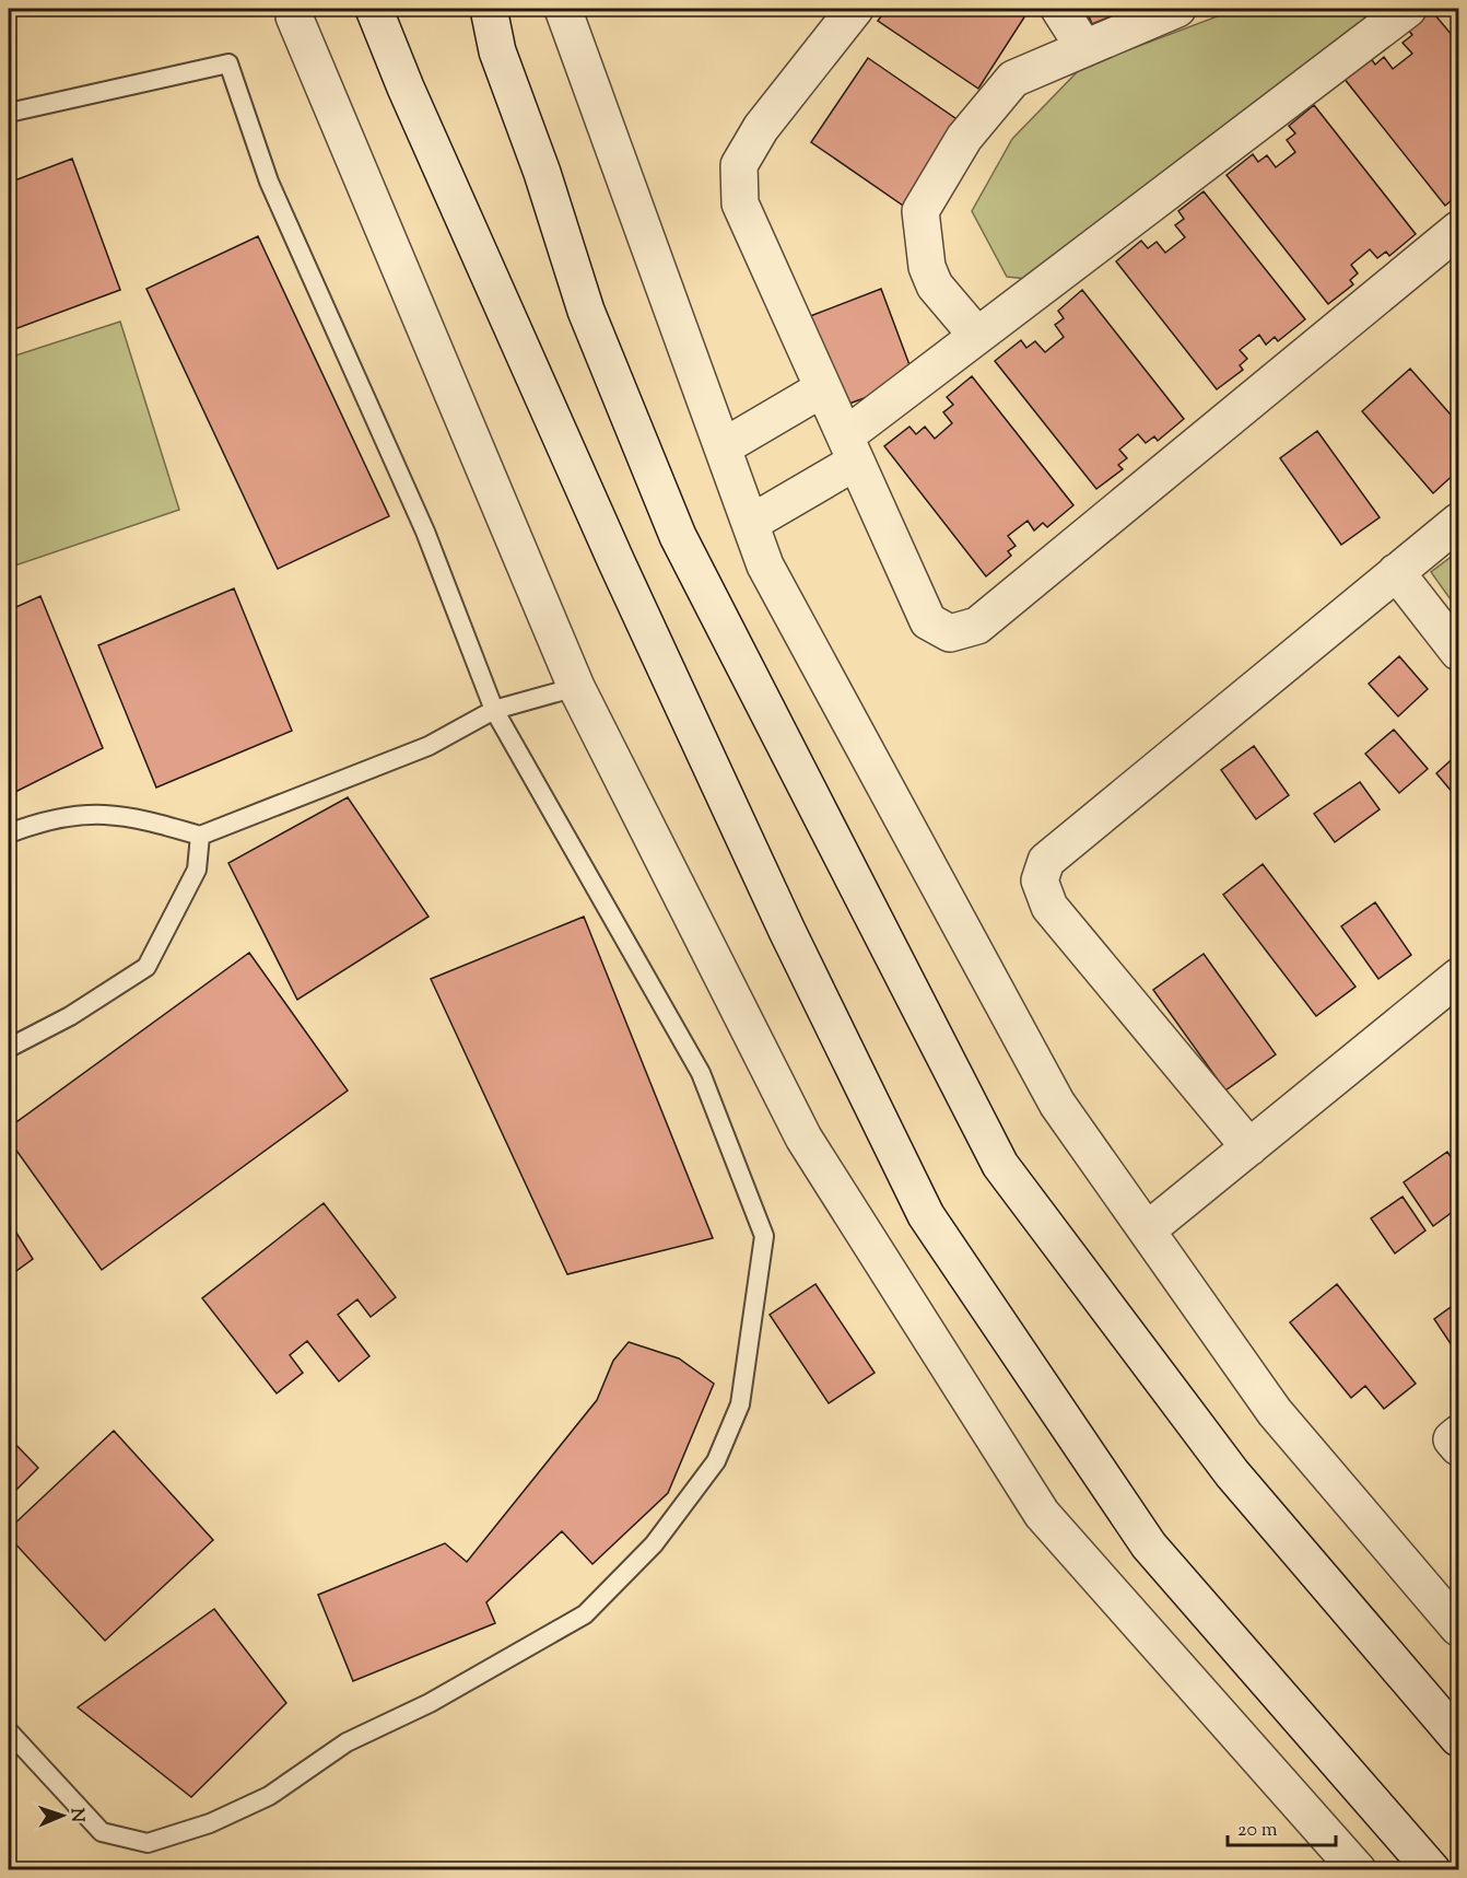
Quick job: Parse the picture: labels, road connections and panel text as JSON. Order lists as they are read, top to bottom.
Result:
{
  "scale_bar": "20 m",
  "north": "right"
}
